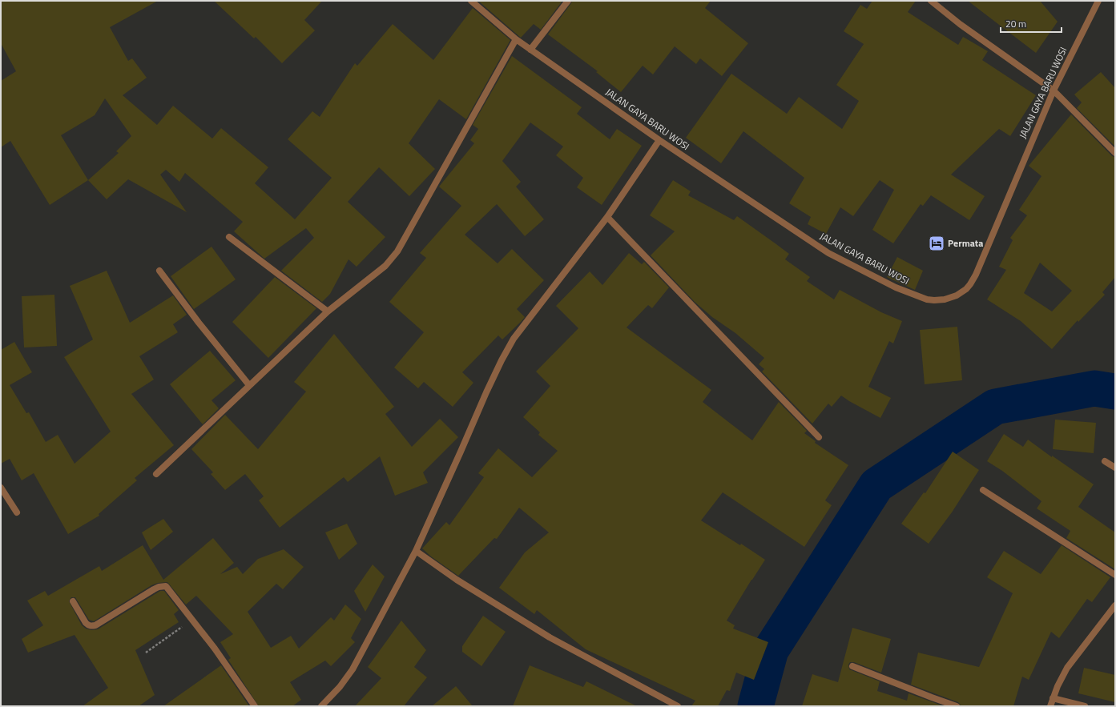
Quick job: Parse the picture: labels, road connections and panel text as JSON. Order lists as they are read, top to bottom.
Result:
{
  "streets": {
    "street": ["JALAN GAYA BARU WOSI"]
  },
  "places": {
    "hotel": ["Permata"]
  },
  "scale_bar": "20 m"
}
